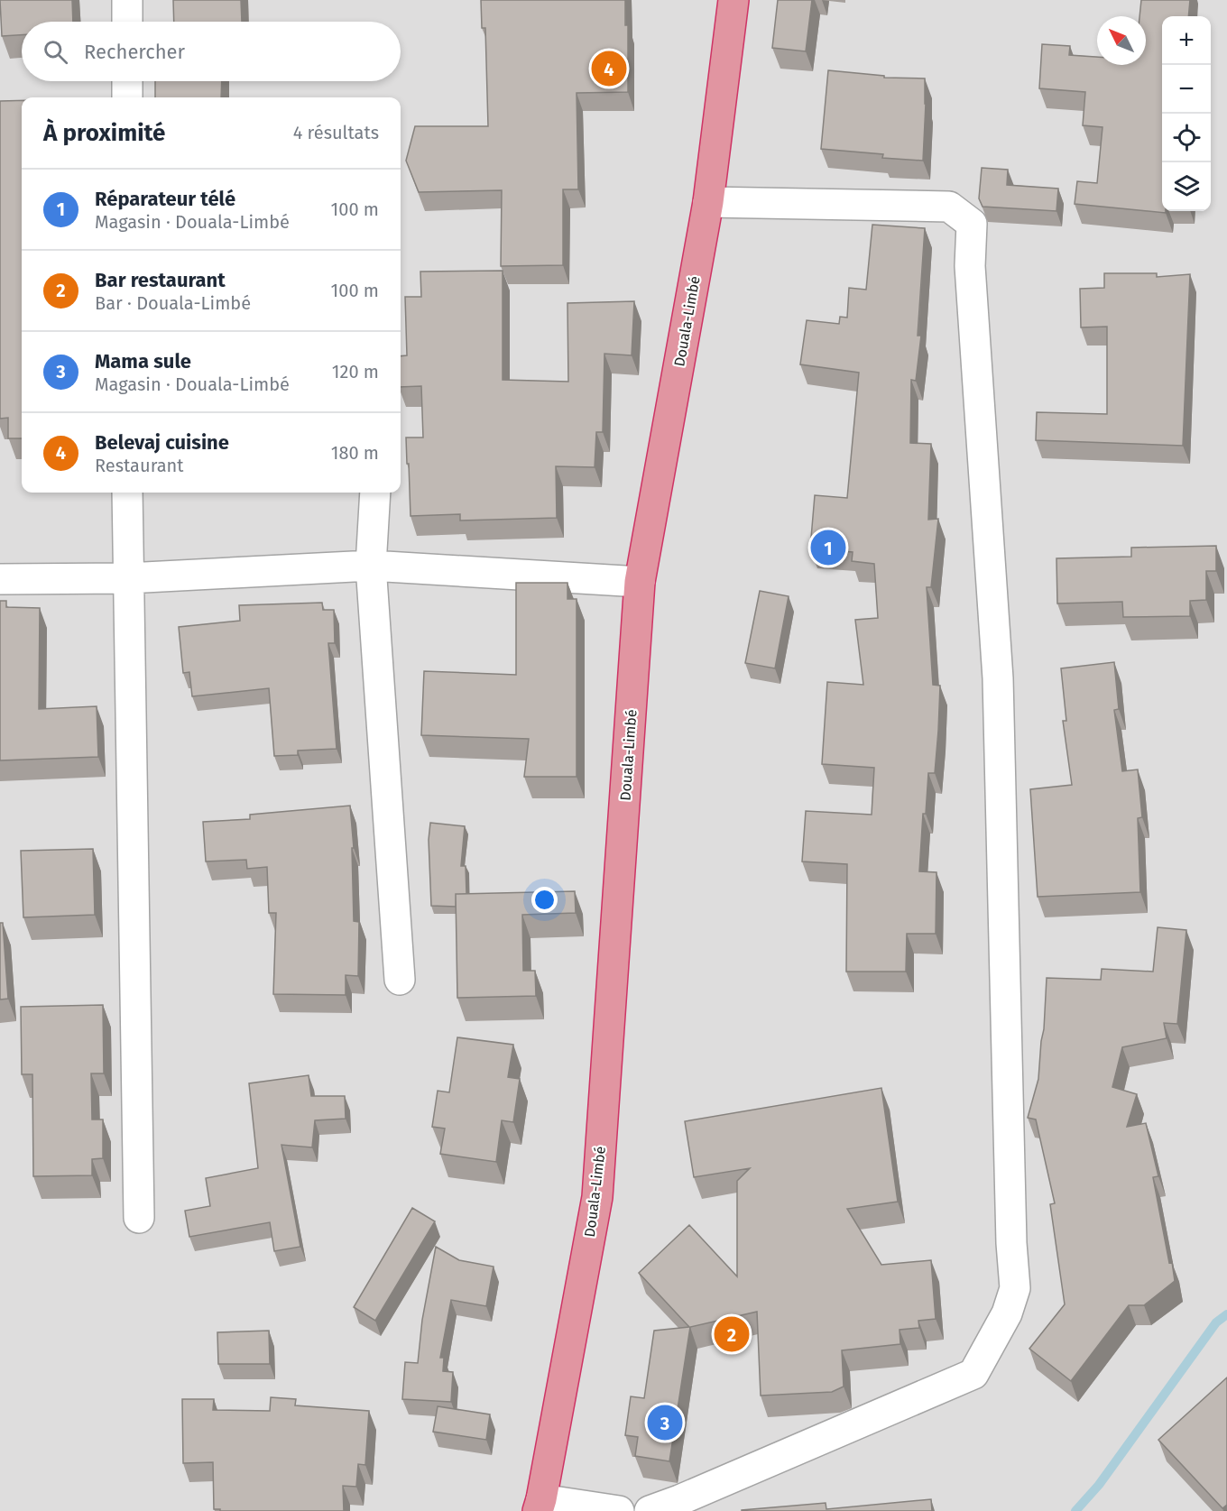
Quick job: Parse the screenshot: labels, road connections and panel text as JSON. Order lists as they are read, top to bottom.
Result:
{
  "streets": {
    "highway": ["Douala-Limbé"]
  },
  "north": "top left",
  "page": {
    "map_buttons": ["+", "−"],
    "search": "Rechercher",
    "pins": [
      "4",
      "1",
      "2",
      "3"
    ],
    "heading": ["À proximité", "4 résultats"],
    "list": [
      {
        "mark": "1",
        "name": "Réparateur télé",
        "note": "Magasin · Douala-Limbé",
        "value": "100 m"
      },
      {
        "mark": "2",
        "name": "Bar restaurant",
        "note": "Bar · Douala-Limbé",
        "value": "100 m"
      },
      {
        "mark": "3",
        "name": "Mama sule",
        "note": "Magasin · Douala-Limbé",
        "value": "120 m"
      },
      {
        "mark": "4",
        "name": "Belevaj cuisine",
        "note": "Restaurant",
        "value": "180 m"
      }
    ]
  }
}
